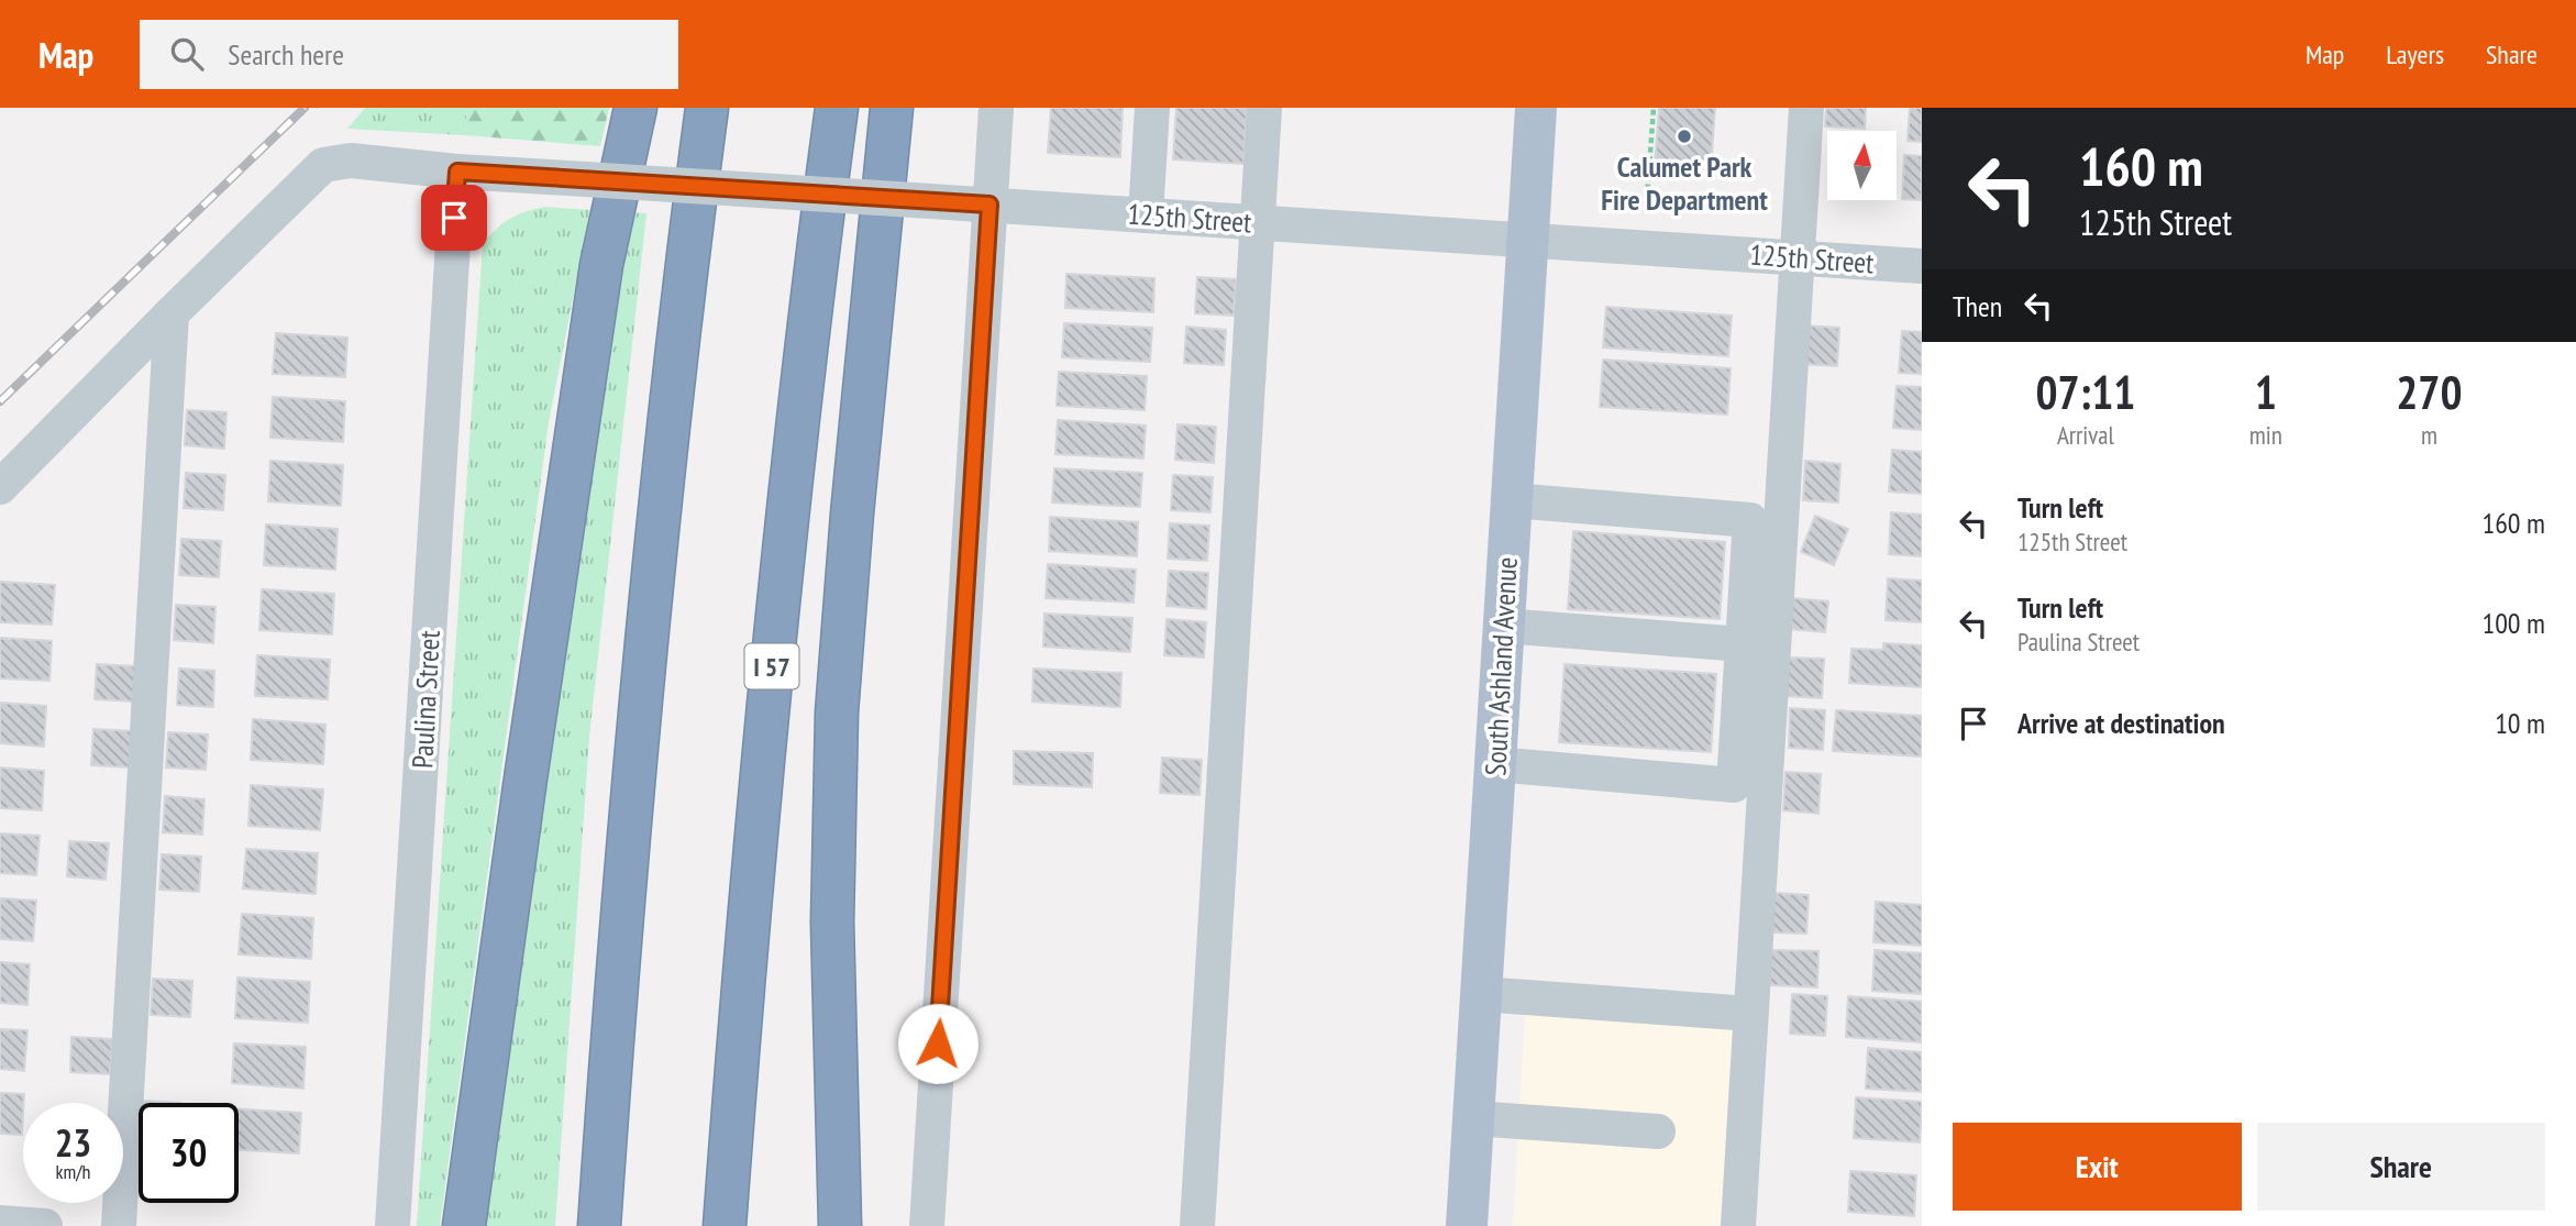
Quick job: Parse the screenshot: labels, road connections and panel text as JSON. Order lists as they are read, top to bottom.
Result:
{
  "streets": {
    "highway": ["I 57"],
    "main road": ["South Ashland Avenue"],
    "street": ["125th Street", "Paulina Street"]
  },
  "crossings": [
    ["125th Street", "South Ashland Avenue"],
    ["125th Street", "Paulina Street"]
  ],
  "places": ["Calumet Park Fire Department"],
  "north": "top",
  "page": {
    "header": "Map",
    "search": "Search here",
    "nav": ["Map", "Layers", "Share"],
    "turn": ["160 m", "125th Street"],
    "then": "Then",
    "eta": [
      "07:11",
      "Arrival",
      "1",
      "min",
      "270",
      "m"
    ],
    "list": [
      {
        "name": "Turn left",
        "note": "125th Street",
        "value": "160 m"
      },
      {
        "name": "Turn left",
        "note": "Paulina Street",
        "value": "100 m"
      },
      {
        "name": "Arrive at destination",
        "value": "10 m"
      }
    ],
    "speed": "23 km/h",
    "limit": "30",
    "buttons": ["Exit", "Share"]
  }
}
